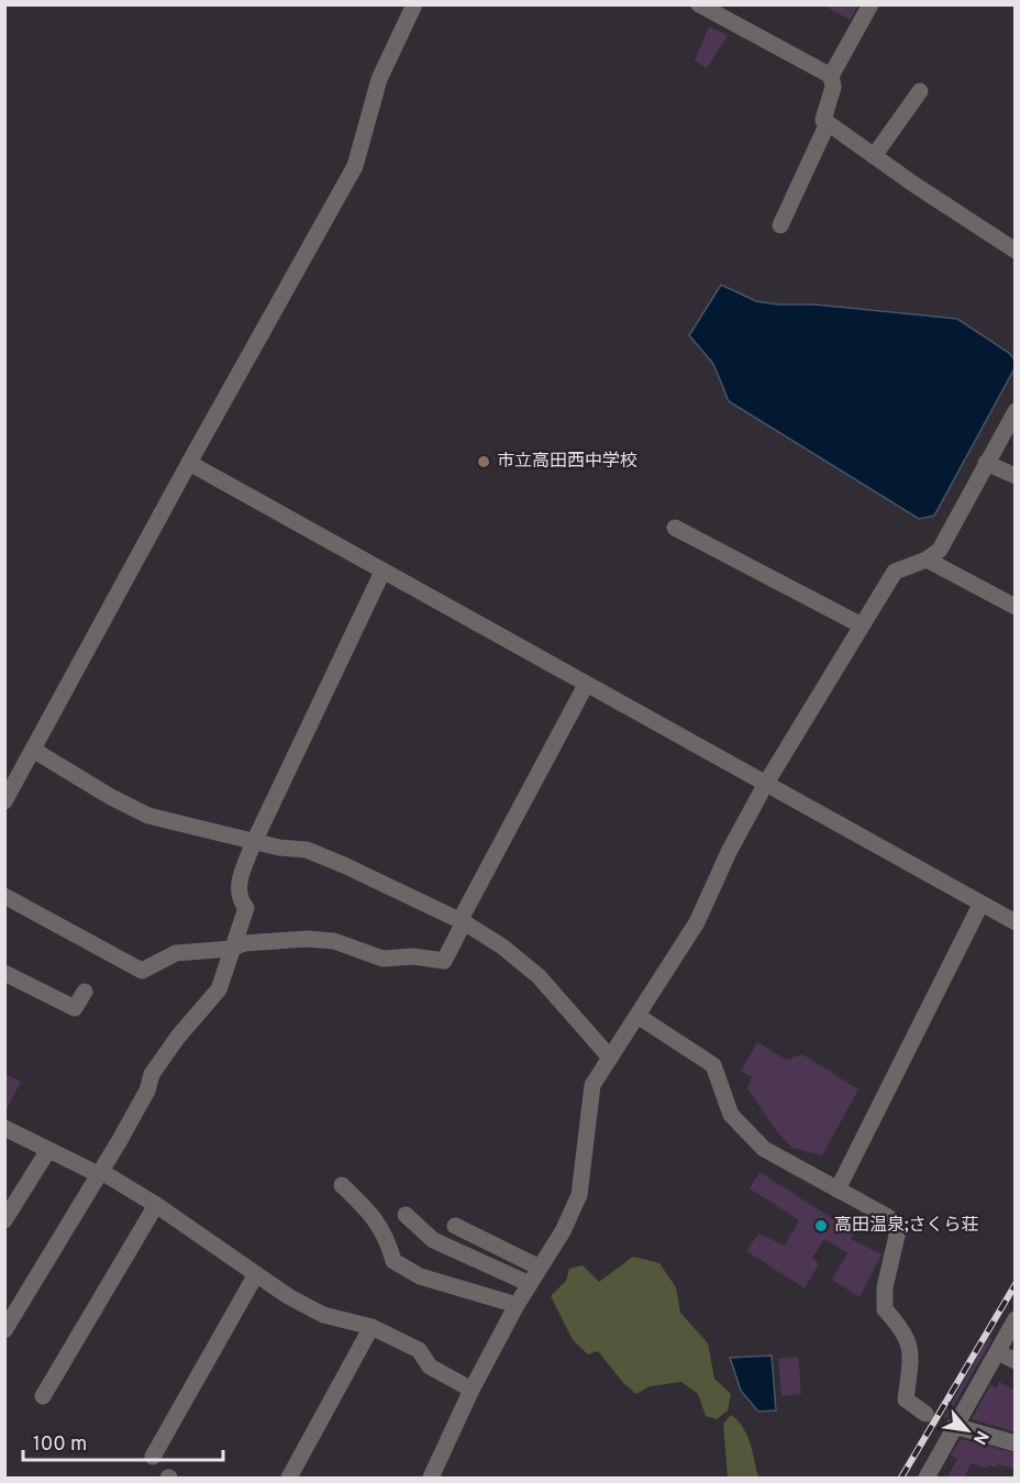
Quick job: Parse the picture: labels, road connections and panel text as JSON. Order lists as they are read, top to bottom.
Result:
{
  "places": ["市立高田西中学校", "高田温泉;さくら荘"],
  "scale_bar": "100 m",
  "north": "bottom right"
}
